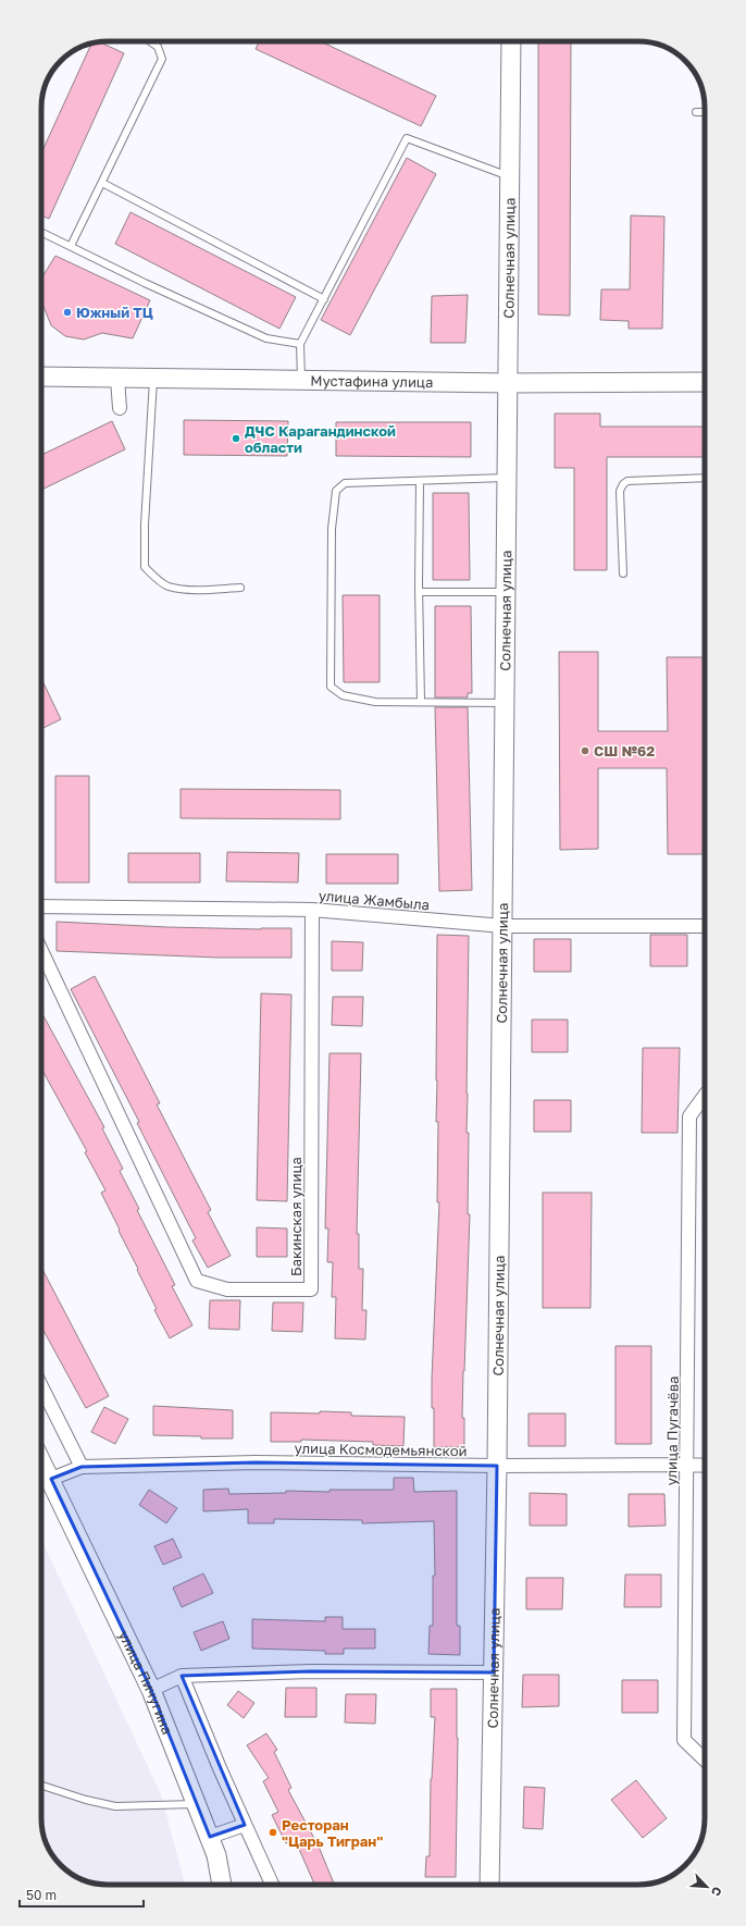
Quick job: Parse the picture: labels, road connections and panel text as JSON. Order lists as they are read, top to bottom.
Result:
{
  "streets": {
    "street": [
      "Солнечная улица",
      "Мустафина улица",
      "улица Жамбыла",
      "Бакинская улица",
      "улица Пугачёва",
      "улица Космодемьянской",
      "улица Пичугина"
    ]
  },
  "crossings": [
    ["Солнечная улица", "Мустафина улица"],
    ["Солнечная улица", "улица Жамбыла"],
    ["Солнечная улица", "улица Космодемьянской"],
    ["улица Жамбыла", "Бакинская улица"],
    ["улица Пугачёва", "улица Космодемьянской"],
    ["улица Космодемьянской", "улица Пичугина"]
  ],
  "places": [
    "Южный ТЦ",
    "ДЧС Карагандинской области",
    "СШ №62",
    "Ресторан \"Царь Тигран\""
  ],
  "scale_bar": "50 m",
  "north": "bottom right"
}
